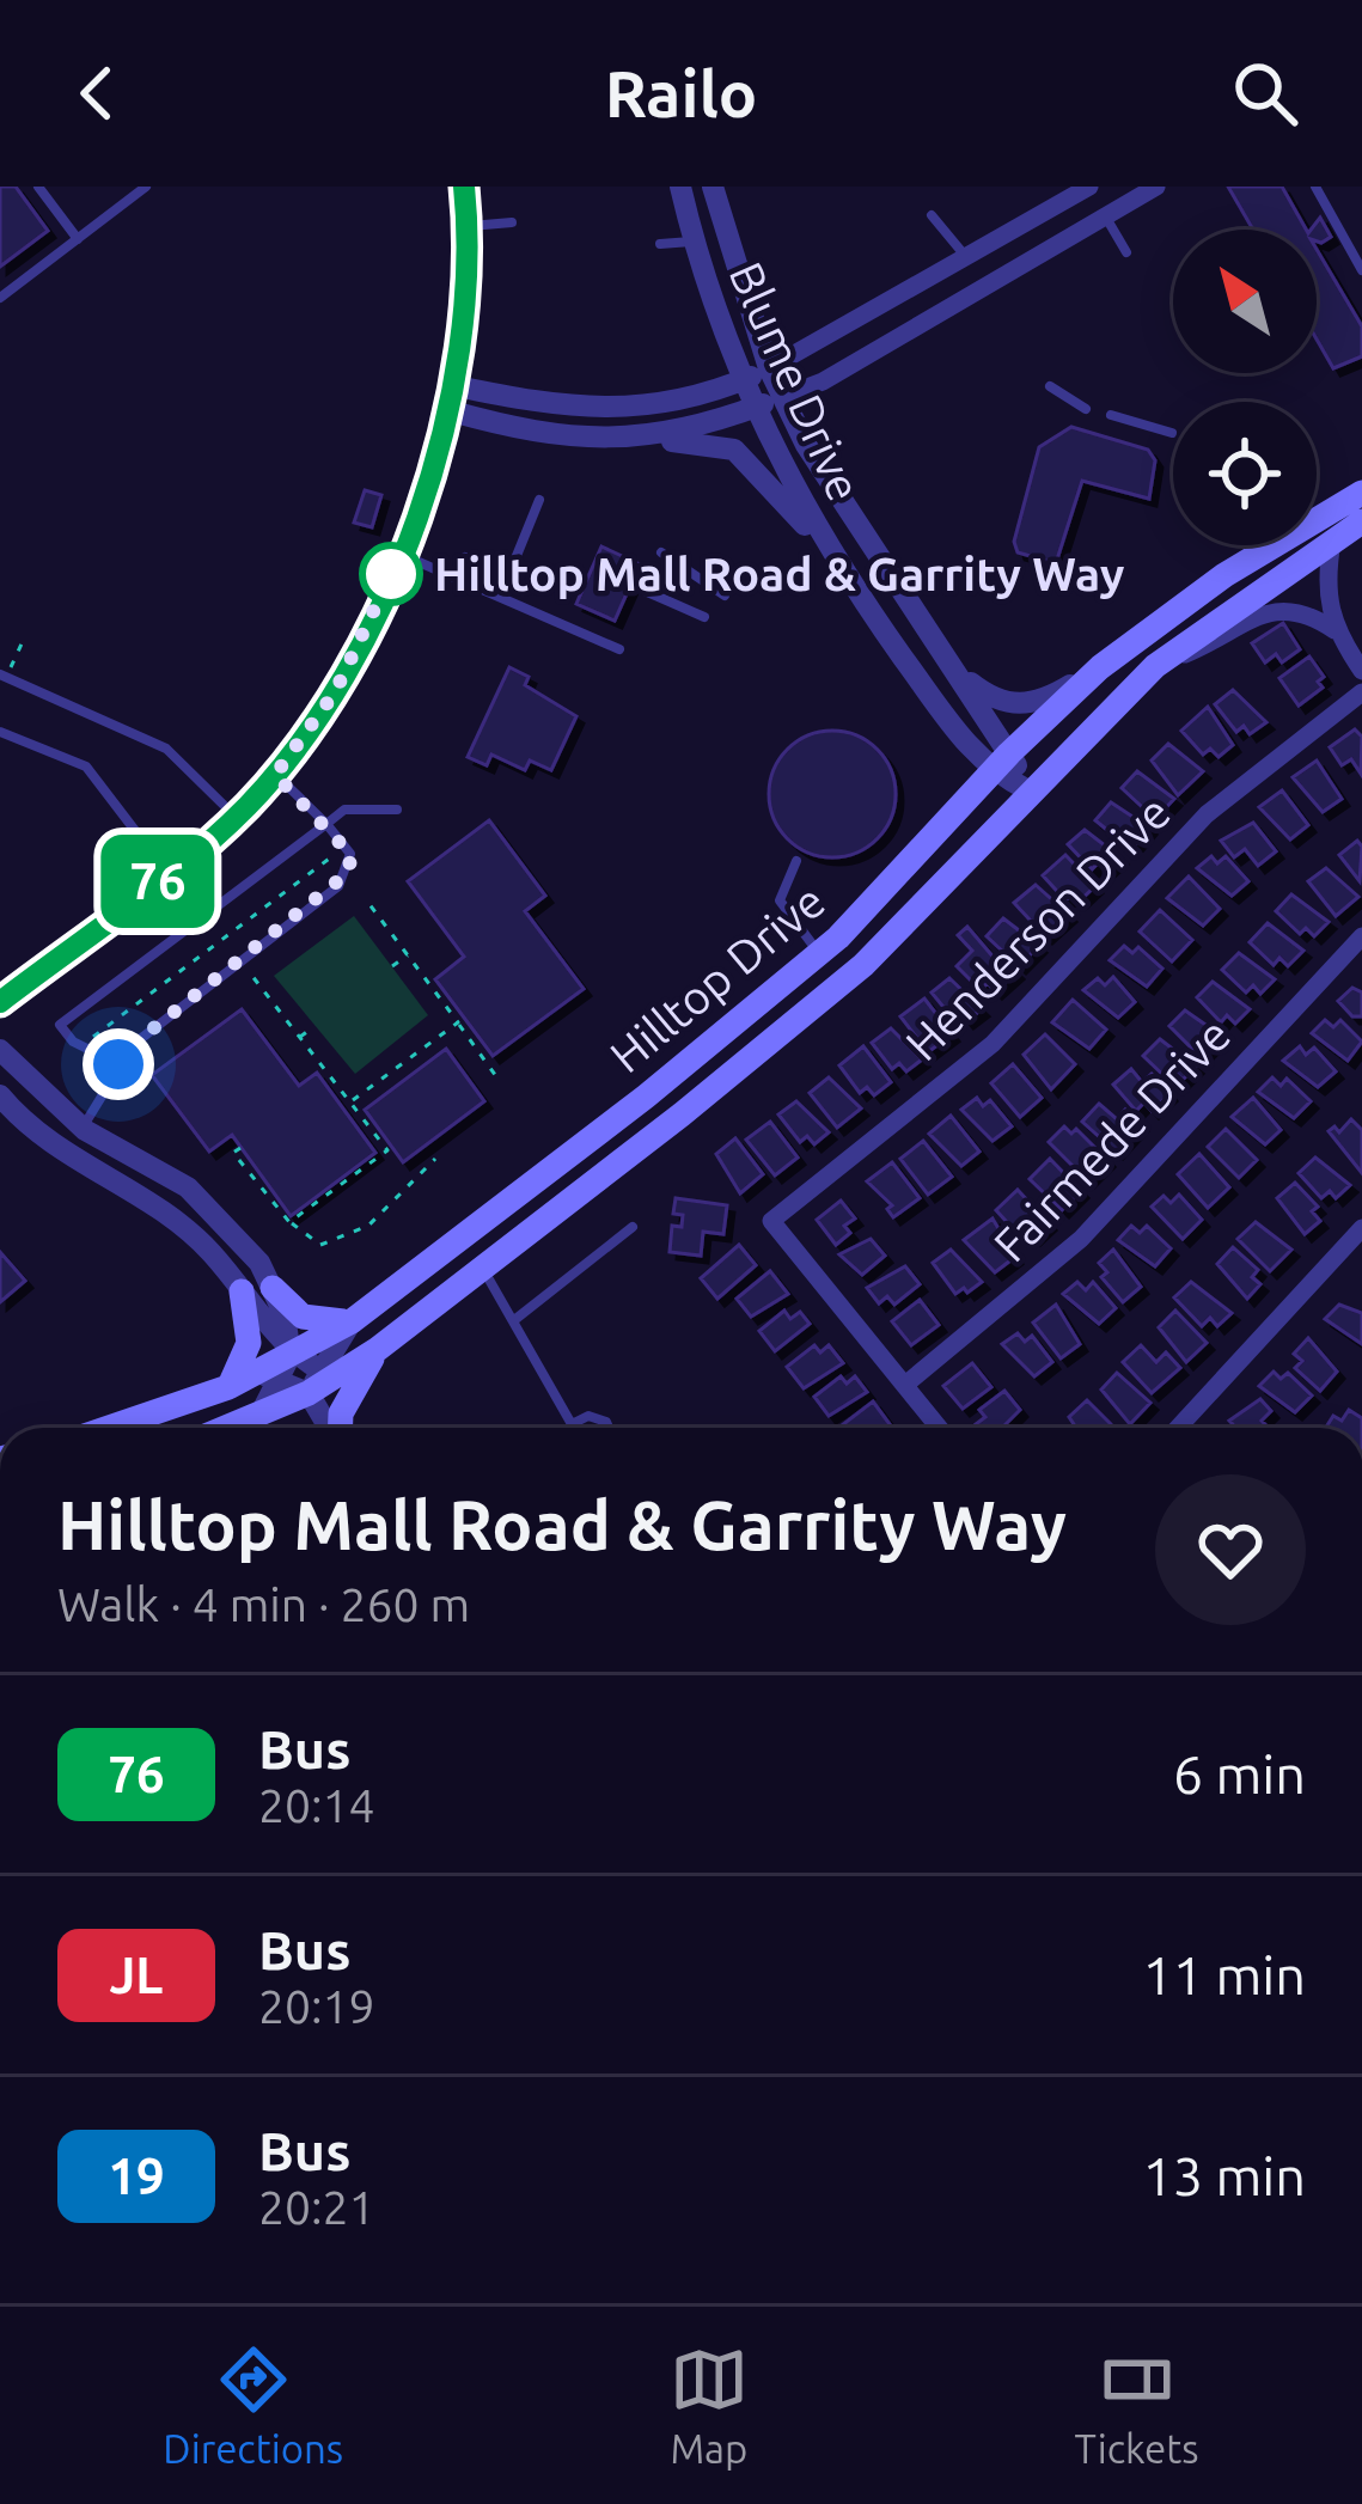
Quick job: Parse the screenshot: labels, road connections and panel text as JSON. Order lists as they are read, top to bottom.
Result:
{
  "streets": {
    "main road": ["Hilltop Drive"],
    "street": ["Blume Drive", "Henderson Drive", "Fairmede Drive"]
  },
  "crossings": [
    ["Blume Drive", "Hilltop Drive"],
    ["Henderson Drive", "Fairmede Drive"]
  ],
  "places": ["Hilltop Mall Road & Garrity Way"],
  "lines": ["bus line 76"],
  "north": "top left",
  "page": {
    "header": "Railo",
    "on_map": "76",
    "heading": ["Hilltop Mall Road & Garrity Way", "Walk · 4 min · 260 m"],
    "list": [
      {
        "mark": "76",
        "name": "Bus",
        "note": "20:14",
        "value": "6 min"
      },
      {
        "mark": "JL",
        "name": "Bus",
        "note": "20:19",
        "value": "11 min"
      },
      {
        "mark": "19",
        "name": "Bus",
        "note": "20:21",
        "value": "13 min"
      }
    ],
    "tabs": ["Directions", "Map", "Tickets"]
  }
}
